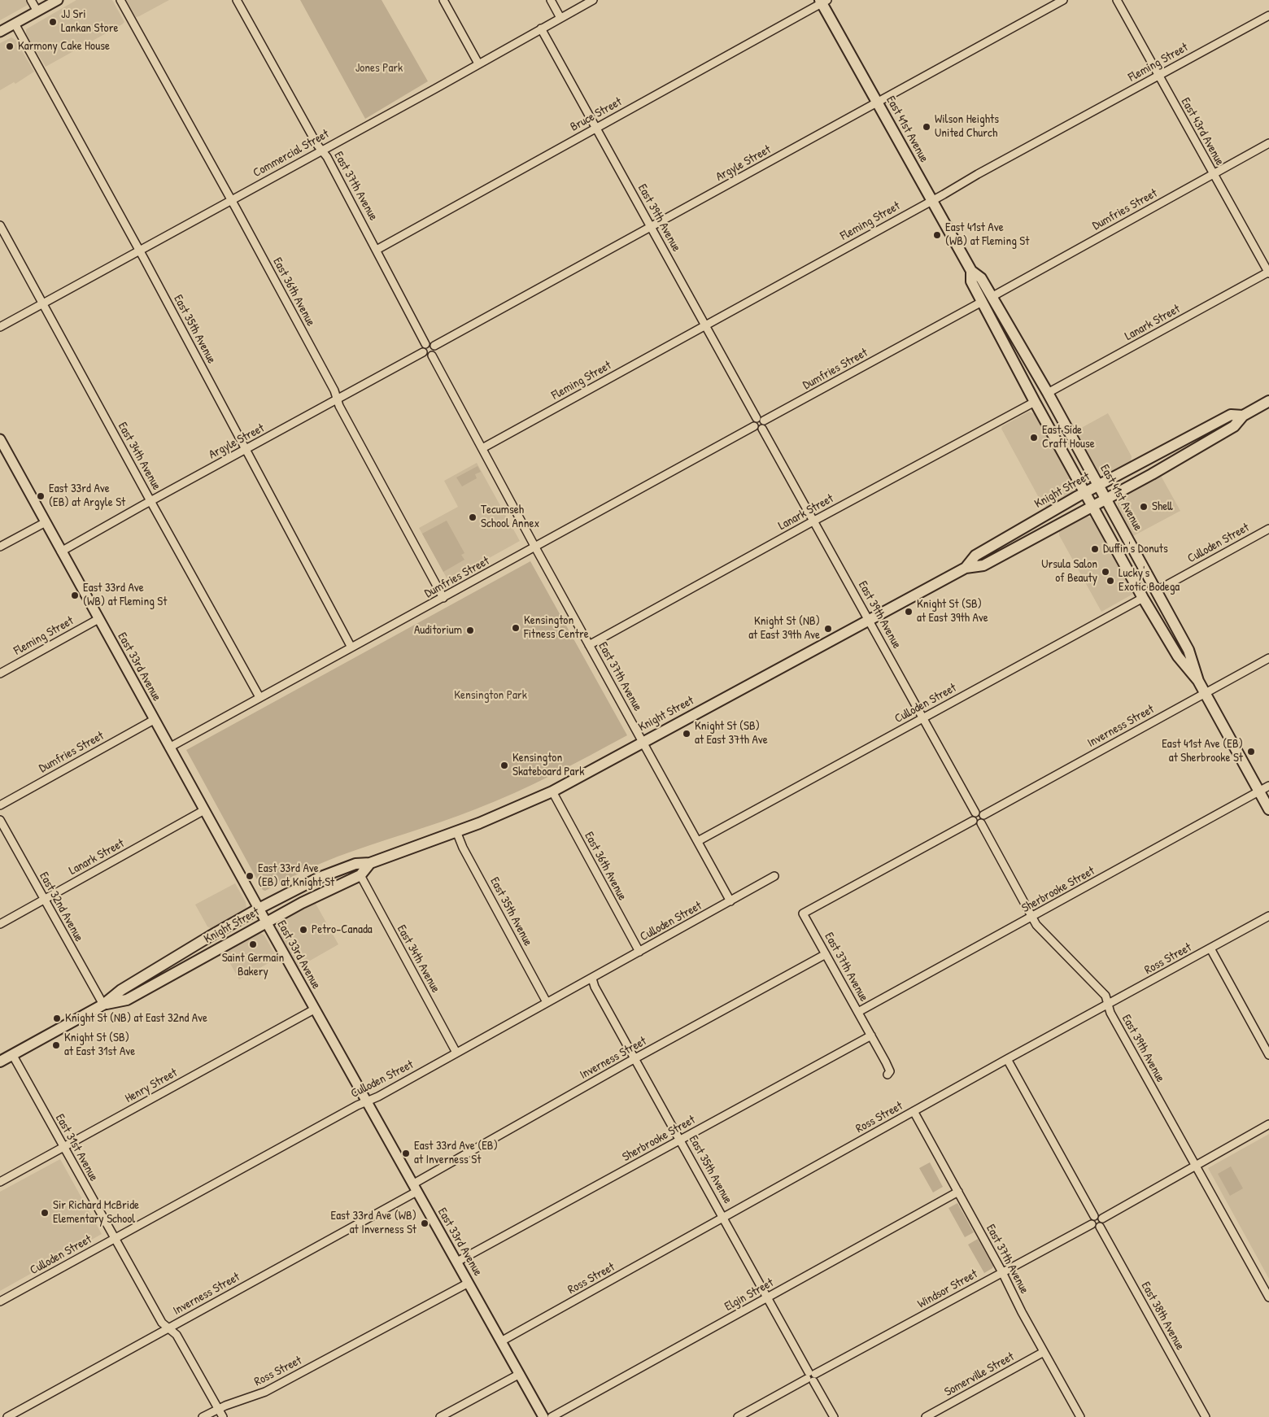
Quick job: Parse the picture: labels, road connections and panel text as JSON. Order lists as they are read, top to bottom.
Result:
{
  "streets": {
    "main road": ["East 41st Avenue", "Knight Street"],
    "street": [
      "Fleming Street",
      "Bruce Street",
      "East 43rd Avenue",
      "Commercial Street",
      "Argyle Street",
      "East 37th Avenue",
      "Dumfries Street",
      "East 39th Avenue",
      "East 36th Avenue",
      "Lanark Street",
      "East 35th Avenue",
      "East 34th Avenue",
      "Culloden Street",
      "East 33rd Avenue",
      "Inverness Street",
      "Sherbrooke Street",
      "East 32nd Avenue",
      "Ross Street",
      "Henry Street",
      "East 31st Avenue",
      "Windsor Street",
      "Elgin Street",
      "East 38th Avenue",
      "Somerville Street"
    ]
  },
  "crossings": [
    ["Fleming Street", "East 41st Avenue"],
    ["Fleming Street", "East 43rd Avenue"],
    ["Fleming Street", "East 37th Avenue"],
    ["Fleming Street", "East 39th Avenue"],
    ["Fleming Street", "East 33rd Avenue"],
    ["Bruce Street", "East 41st Avenue"],
    ["Bruce Street", "East 37th Avenue"],
    ["Bruce Street", "East 39th Avenue"],
    ["East 41st Avenue", "Argyle Street"],
    ["East 41st Avenue", "Dumfries Street"],
    ["East 41st Avenue", "Lanark Street"],
    ["East 41st Avenue", "Knight Street"],
    ["East 41st Avenue", "Culloden Street"],
    ["East 41st Avenue", "Inverness Street"],
    ["East 41st Avenue", "Sherbrooke Street"],
    ["East 43rd Avenue", "Dumfries Street"],
    ["East 43rd Avenue", "Lanark Street"],
    ["Commercial Street", "East 37th Avenue"],
    ["Commercial Street", "East 39th Avenue"],
    ["Commercial Street", "East 36th Avenue"],
    ["Commercial Street", "East 35th Avenue"],
    ["Commercial Street", "East 34th Avenue"],
    ["Argyle Street", "East 37th Avenue"],
    ["Argyle Street", "East 39th Avenue"],
    ["Argyle Street", "East 36th Avenue"],
    ["Argyle Street", "East 35th Avenue"],
    ["Argyle Street", "East 34th Avenue"],
    ["Argyle Street", "East 33rd Avenue"],
    ["East 37th Avenue", "Dumfries Street"],
    ["East 37th Avenue", "East 39th Avenue"],
    ["East 37th Avenue", "Lanark Street"],
    ["East 37th Avenue", "Knight Street"],
    ["East 37th Avenue", "Culloden Street"],
    ["East 37th Avenue", "Inverness Street"],
    ["East 37th Avenue", "Sherbrooke Street"],
    ["East 37th Avenue", "Ross Street"],
    ["East 37th Avenue", "Windsor Street"],
    ["East 37th Avenue", "Elgin Street"],
    ["East 37th Avenue", "Somerville Street"],
    ["Dumfries Street", "East 39th Avenue"],
    ["Dumfries Street", "East 36th Avenue"],
    ["Dumfries Street", "East 35th Avenue"],
    ["Dumfries Street", "East 34th Avenue"],
    ["Dumfries Street", "East 33rd Avenue"],
    ["East 39th Avenue", "Lanark Street"],
    ["East 39th Avenue", "Knight Street"],
    ["East 39th Avenue", "Culloden Street"],
    ["East 39th Avenue", "Inverness Street"],
    ["East 39th Avenue", "Sherbrooke Street"],
    ["East 39th Avenue", "Ross Street"],
    ["East 36th Avenue", "Knight Street"],
    ["East 36th Avenue", "Culloden Street"],
    ["Lanark Street", "East 33rd Avenue"],
    ["Lanark Street", "East 32nd Avenue"],
    ["East 35th Avenue", "Knight Street"],
    ["East 35th Avenue", "Culloden Street"],
    ["East 35th Avenue", "Inverness Street"],
    ["East 35th Avenue", "Sherbrooke Street"],
    ["East 35th Avenue", "Ross Street"],
    ["East 35th Avenue", "Windsor Street"],
    ["East 35th Avenue", "Elgin Street"],
    ["East 34th Avenue", "Knight Street"],
    ["East 34th Avenue", "Culloden Street"],
    ["Knight Street", "East 33rd Avenue"],
    ["Knight Street", "East 32nd Avenue"],
    ["Knight Street", "East 31st Avenue"],
    ["Culloden Street", "East 33rd Avenue"],
    ["Culloden Street", "East 31st Avenue"],
    ["East 33rd Avenue", "Inverness Street"],
    ["East 33rd Avenue", "Sherbrooke Street"],
    ["East 33rd Avenue", "Ross Street"],
    ["East 33rd Avenue", "Henry Street"],
    ["Inverness Street", "East 31st Avenue"],
    ["Ross Street", "East 31st Avenue"],
    ["Henry Street", "East 31st Avenue"],
    ["Windsor Street", "East 38th Avenue"]
  ],
  "parks": ["Jones Park", "Kensington Park"],
  "places": [
    "JJ Sri Lankan Store",
    "Karmony Cake House",
    "Wilson Heights United Church",
    "East 41st Ave (WB) at Fleming St",
    "East Side Craft House",
    "East 33rd Ave (EB) at Argyle St",
    "Shell",
    "Tecumseh School Annex",
    "Duffin's Donuts",
    "Ursula Salon of Beauty",
    "Lucky's Exotic Bodega",
    "East 33rd Ave (WB) at Fleming St",
    "Knight St (SB) at East 39th Ave",
    "Kensington Fitness Centre",
    "Knight St (NB) at East 39th Ave",
    "Auditorium",
    "Knight St (SB) at East 37th Ave",
    "East 41st Ave (EB) at Sherbrooke St",
    "Kensington Skateboard Park",
    "East 33rd Ave (EB) at Knight St",
    "Petro-Canada",
    "Saint Germain Bakery",
    "Knight St (NB) at East 32nd Ave",
    "Knight St (SB) at East 31st Ave",
    "East 33rd Ave (EB) at Inverness St",
    "Sir Richard McBride Elementary School",
    "East 33rd Ave (WB) at Inverness St"
  ]
}
